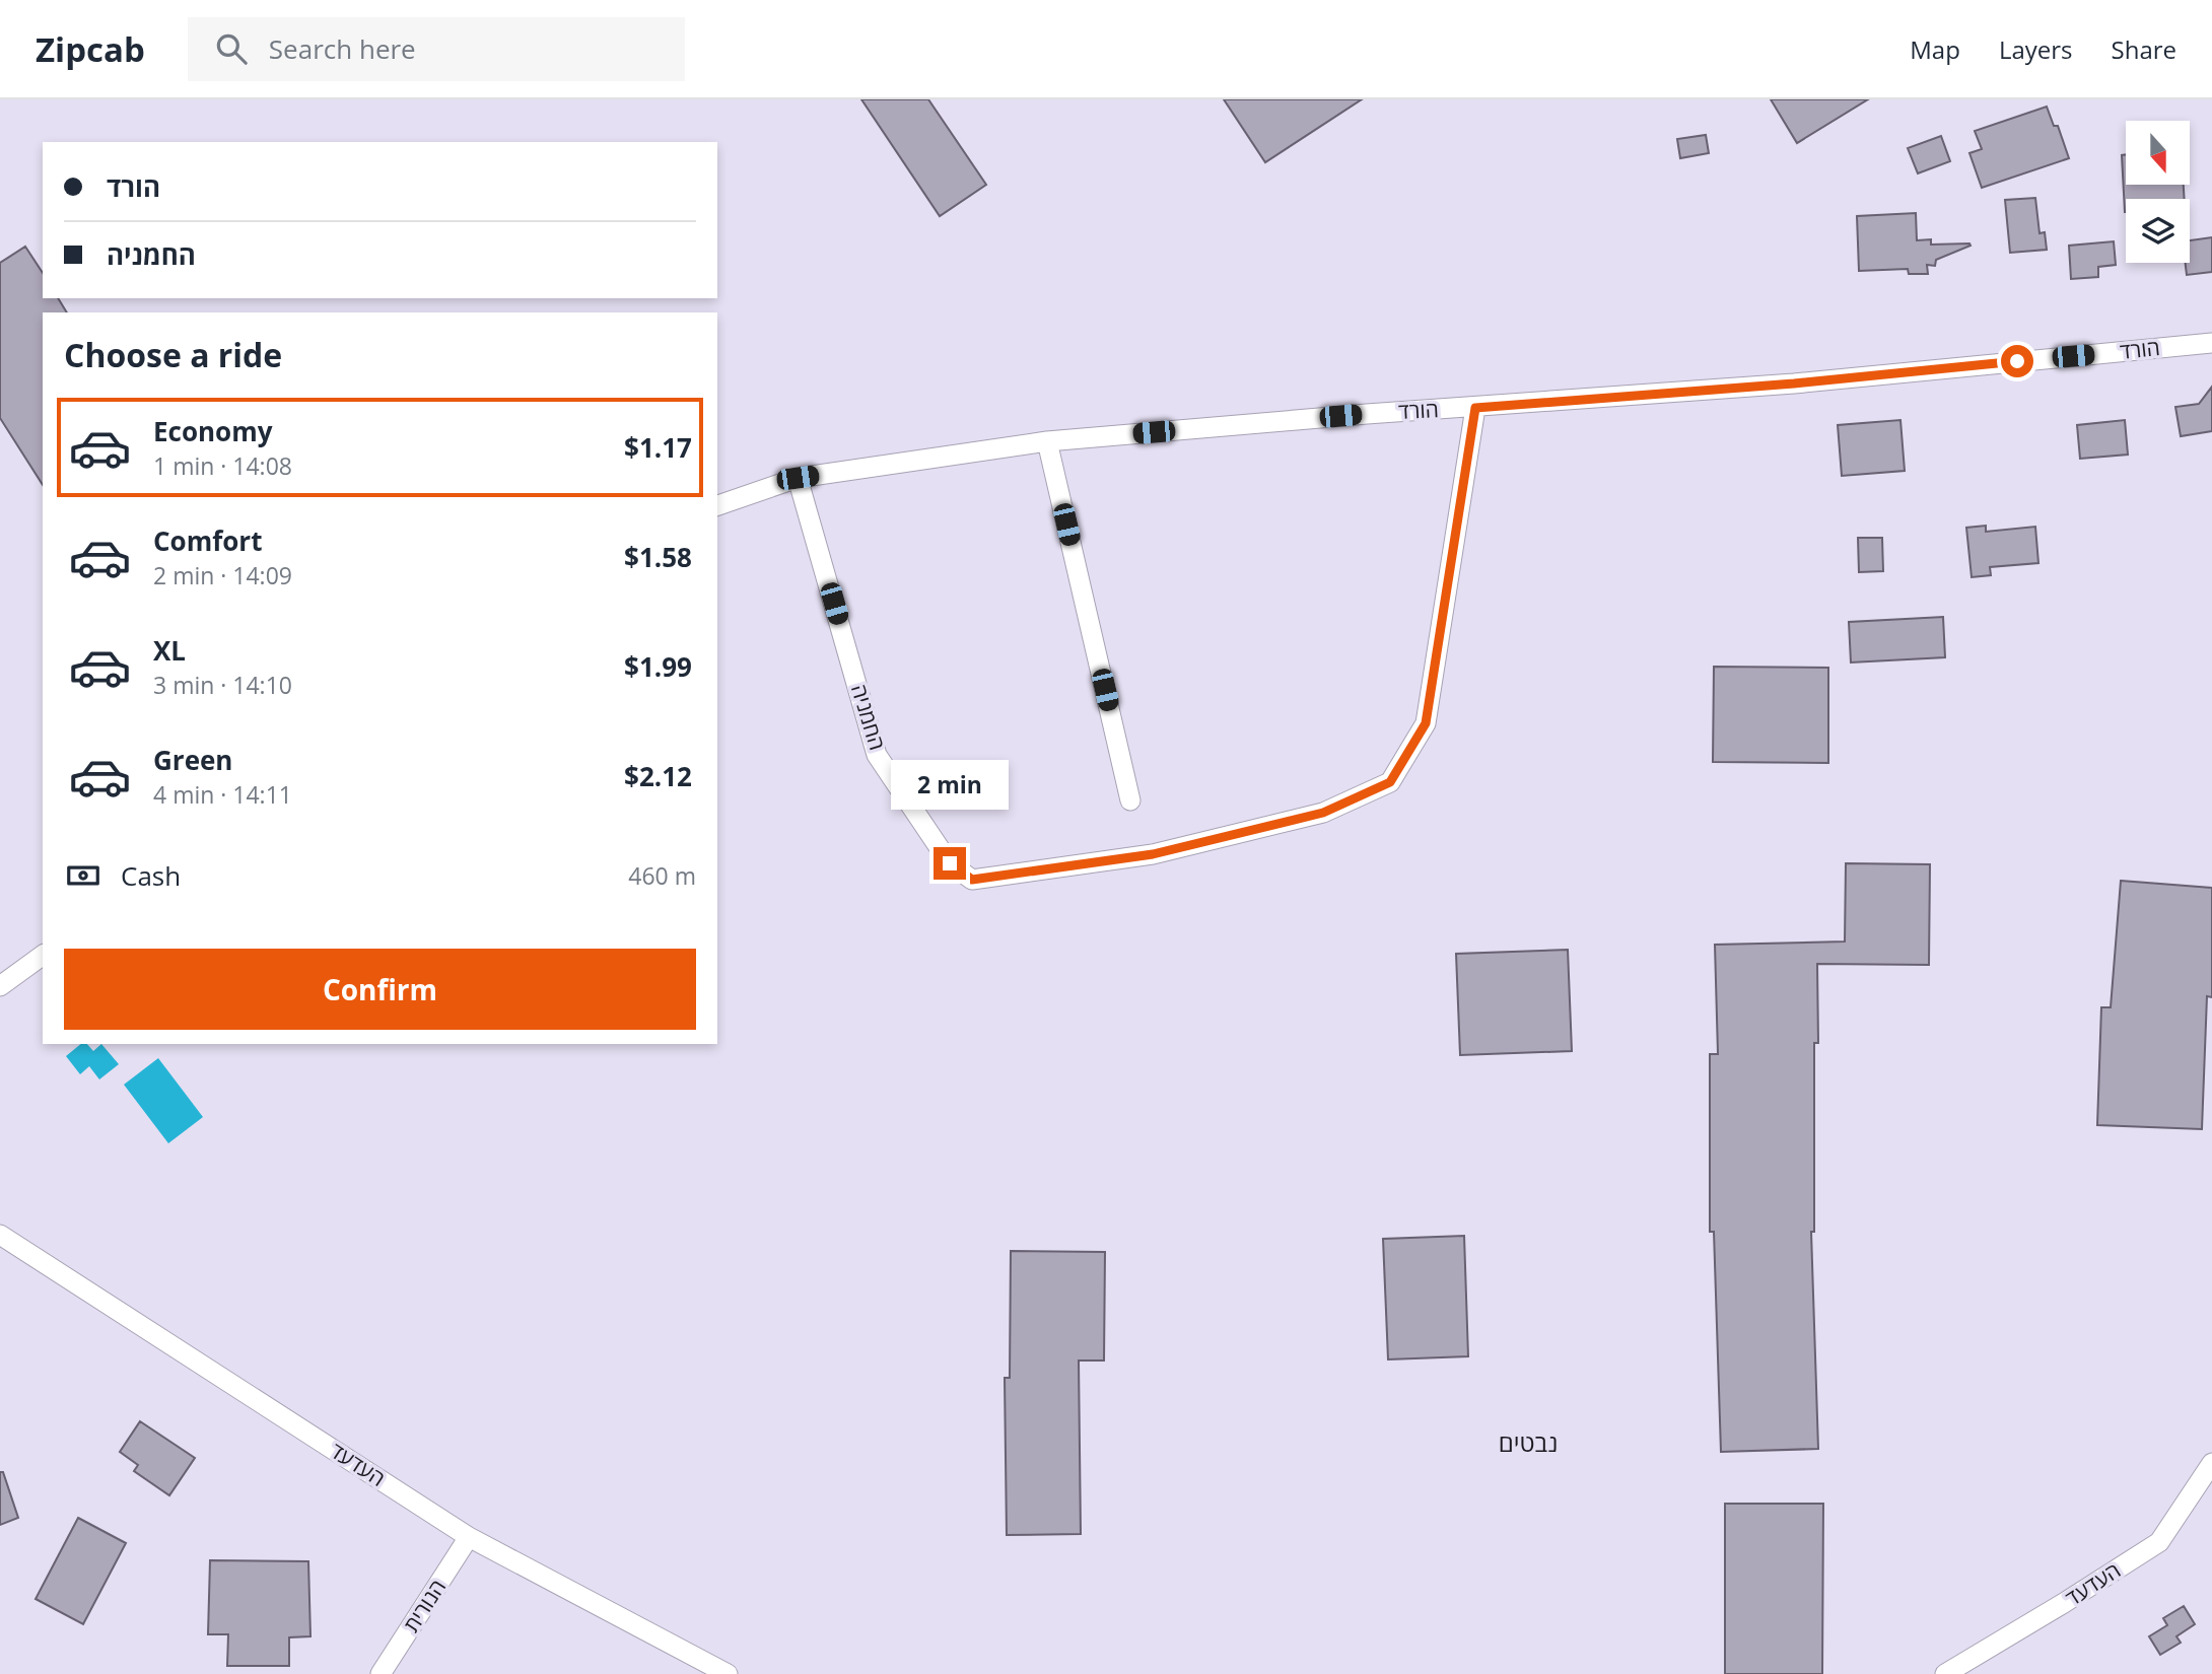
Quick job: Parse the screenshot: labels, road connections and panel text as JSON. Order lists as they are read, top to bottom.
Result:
{
  "streets": {
    "street": [
      "הורד",
      "החמניה",
      "העדעד",
      "הנורית"
    ]
  },
  "crossings": [
    ["הורד", "החמניה"],
    ["העדעד", "הנורית"]
  ],
  "districts": ["נבטים"],
  "north": "bottom",
  "page": {
    "header": "Zipcab",
    "search": "Search here",
    "nav": ["Map", "Layers", "Share"],
    "banner": ["הורד", "החמניה"],
    "heading": "Choose a ride",
    "list": [
      {
        "name": "Economy",
        "note": "1 min · 14:08",
        "value": "$1.17"
      },
      {
        "name": "Comfort",
        "note": "2 min · 14:09",
        "value": "$1.58"
      },
      {
        "name": "XL",
        "note": "3 min · 14:10",
        "value": "$1.99"
      },
      {
        "name": "Green",
        "note": "4 min · 14:11",
        "value": "$2.12"
      }
    ],
    "bubble": "2 min",
    "pay": ["Cash", "460 m"],
    "buttons": "Confirm"
  }
}
